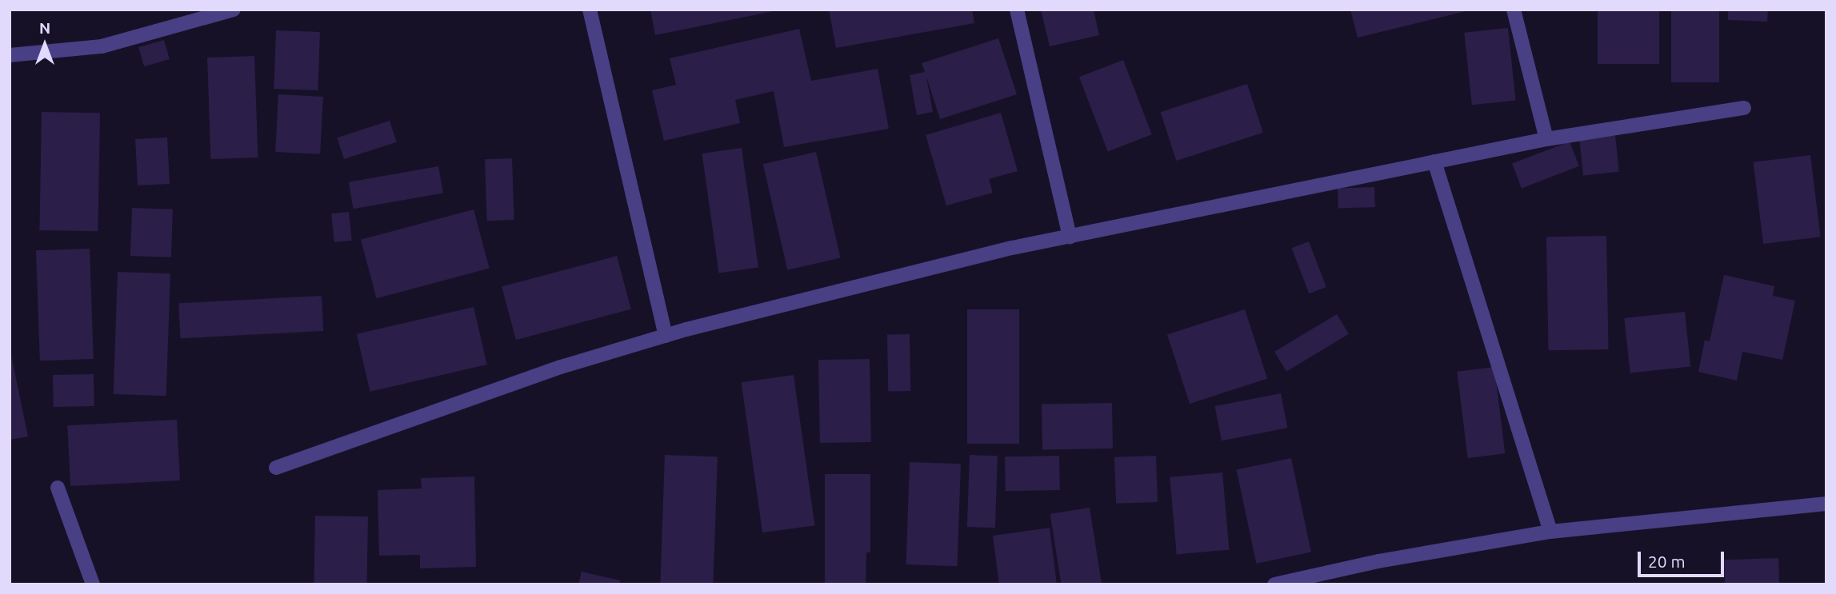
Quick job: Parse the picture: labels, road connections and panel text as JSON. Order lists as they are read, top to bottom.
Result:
{
  "scale_bar": "20 m",
  "north": "top"
}
